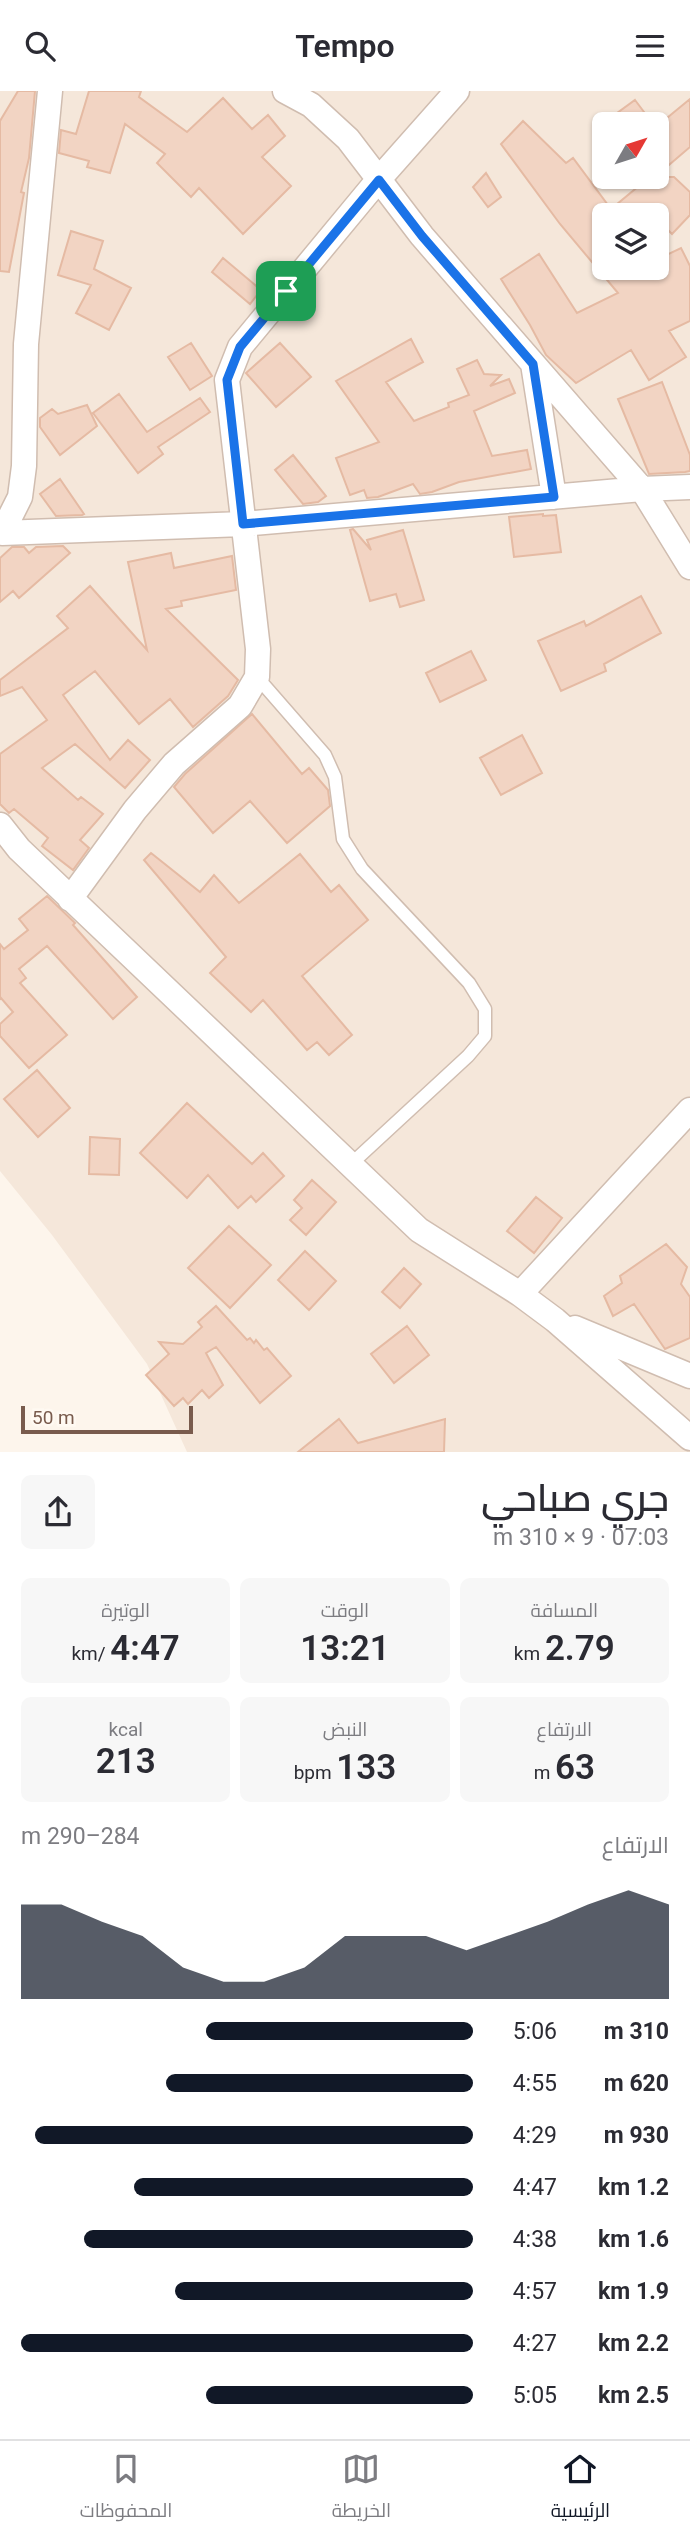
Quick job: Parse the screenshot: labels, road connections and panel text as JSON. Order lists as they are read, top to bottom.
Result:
{
  "scale_bar": "50 m",
  "north": "top right",
  "page": {
    "header": "Tempo",
    "scale": "50 m",
    "heading": ["جري صباحي", "07:03 · 9 × 310 m"],
    "stats": [
      ["المسافة", "2.79 km"],
      ["الوقت", "13:21"],
      ["الوتيرة", "4:47 /km"],
      ["الارتفاع", "63 m"],
      ["النبض", "133 bpm"],
      ["kcal", "213"]
    ],
    "chart": ["الارتفاع", "284–290 m"],
    "list": [
      {
        "name": "310 m",
        "note": "5:06"
      },
      {
        "name": "620 m",
        "note": "4:55"
      },
      {
        "name": "930 m",
        "note": "4:29"
      },
      {
        "name": "1.2 km",
        "note": "4:47"
      },
      {
        "name": "1.6 km",
        "note": "4:38"
      },
      {
        "name": "1.9 km",
        "note": "4:57"
      },
      {
        "name": "2.2 km",
        "note": "4:27"
      },
      {
        "name": "2.5 km",
        "note": "5:05"
      }
    ],
    "tabs": ["الرئيسية", "الخريطة", "المحفوظات"]
  }
}
